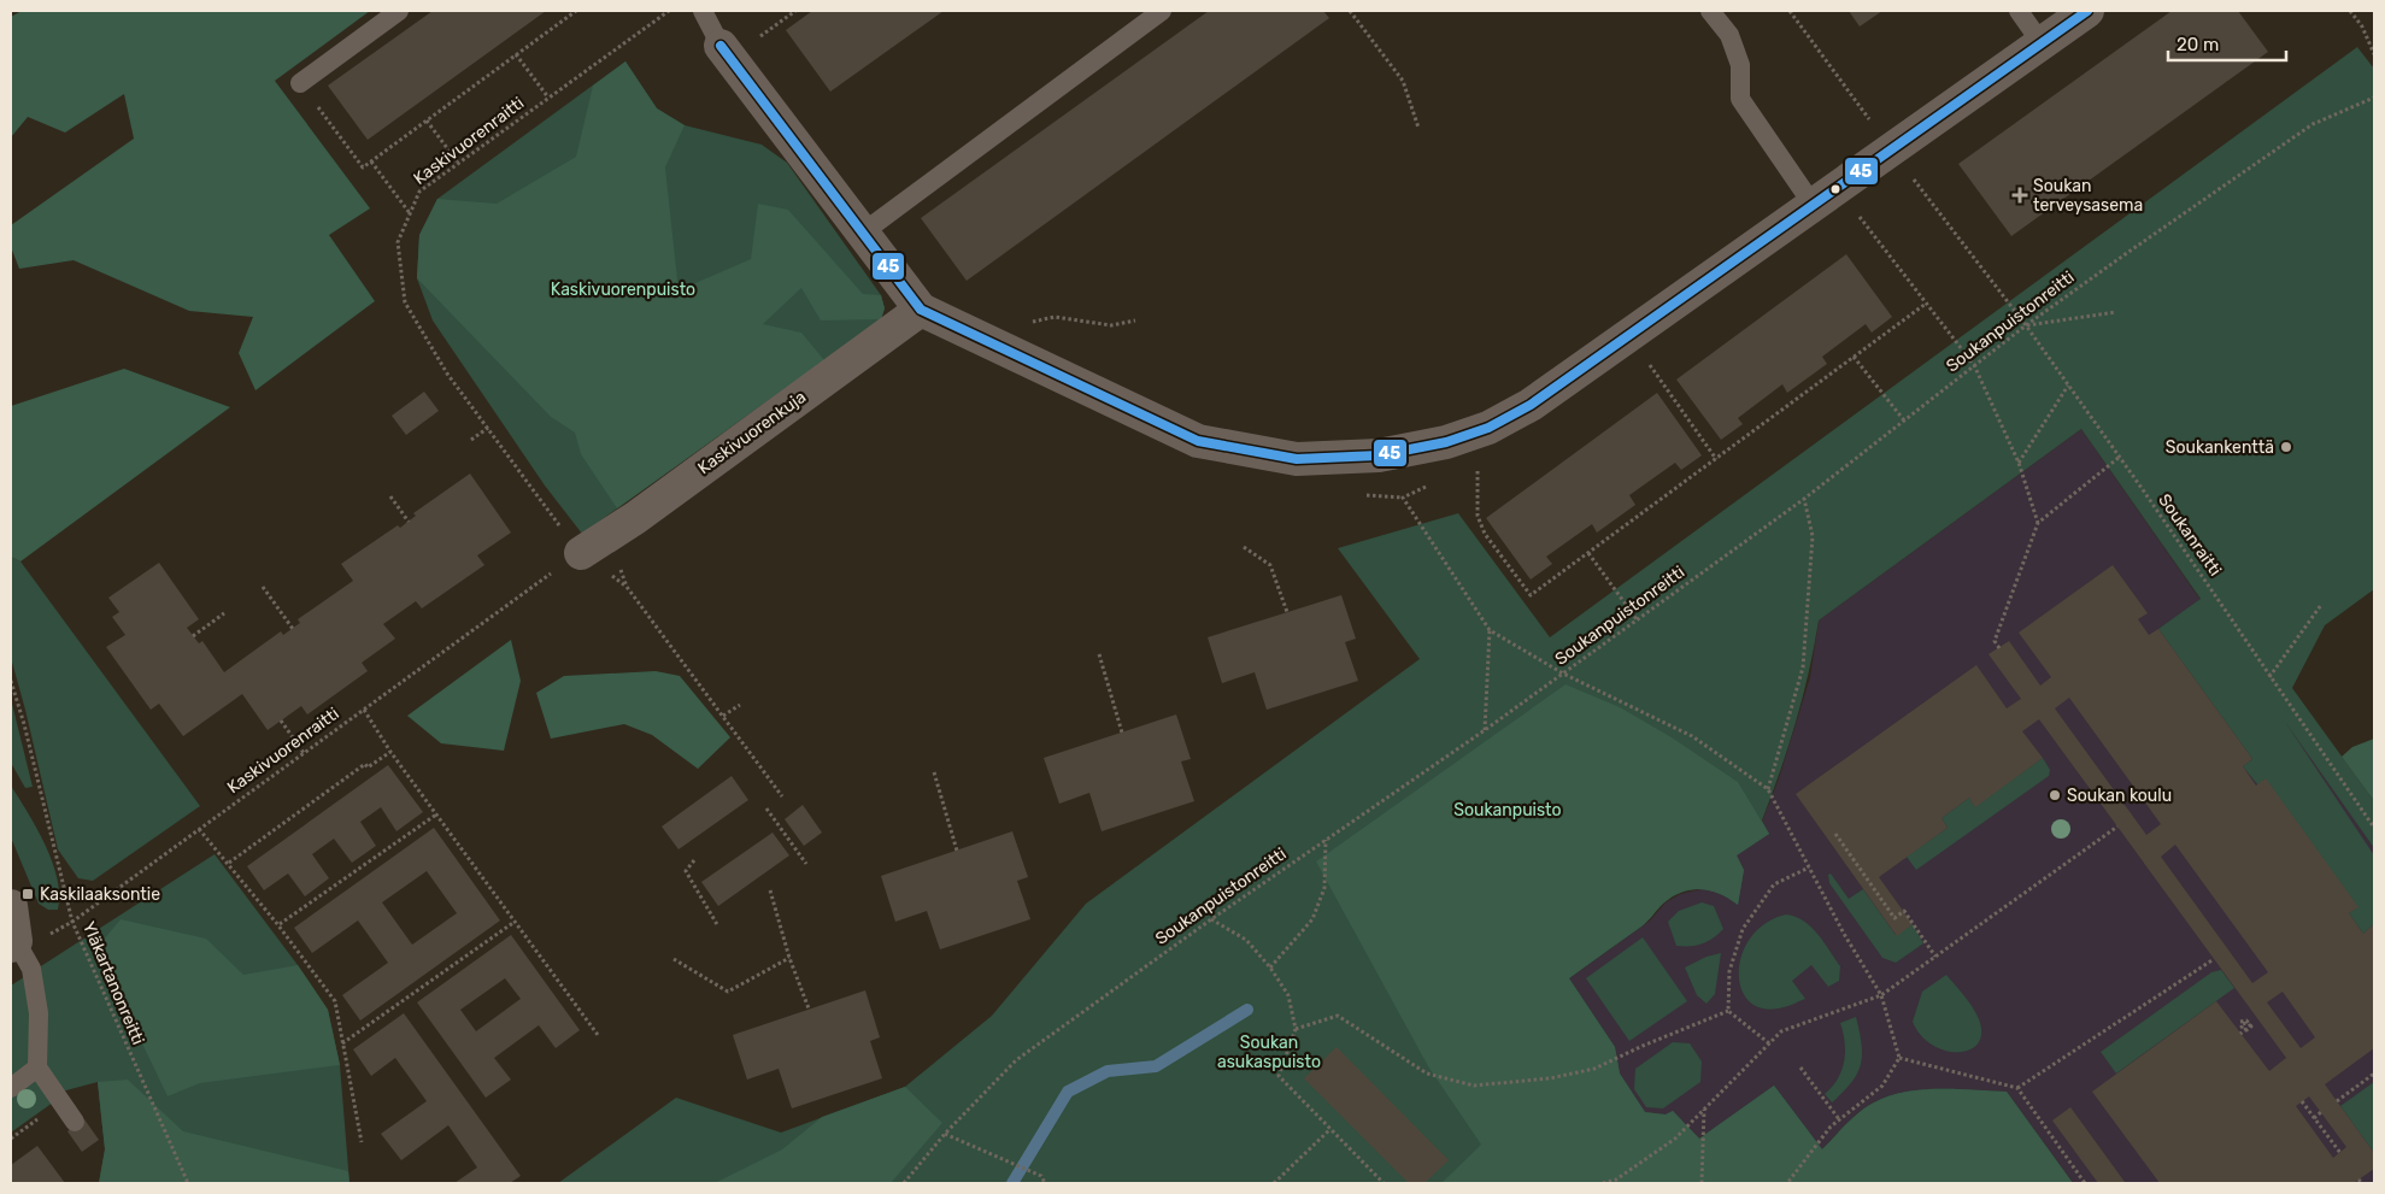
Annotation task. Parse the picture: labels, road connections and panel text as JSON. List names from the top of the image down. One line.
{"streets":{"street":["Kaskivuorenkuja"],"path":["Kaskivuorenraitti","Soukanpuistonreitti","Soukanraitti","Yläkartanonreitti"]},"crossings":[["Kaskivuorenraitti","Kaskivuorenkuja"],["Kaskivuorenraitti","Yläkartanonreitti"],["Soukanpuistonreitti","Soukanraitti"]],"parks":["Kaskivuorenpuisto","Soukanpuisto","Soukan asukaspuisto"],"places":{"health":["Soukan terveysasema"],"other":["Soukankenttä","Soukan koulu"],"transit":["Kaskilaaksontie"]},"lines":["transit line 45"],"scale_bar":"20 m"}
